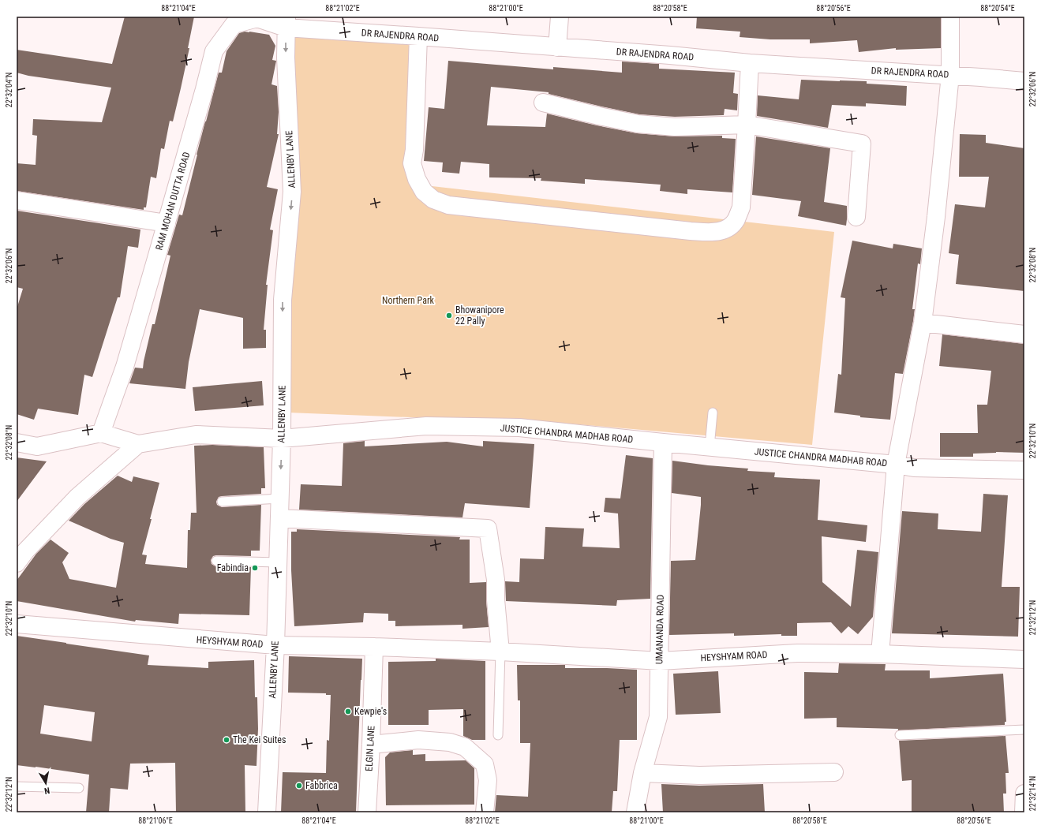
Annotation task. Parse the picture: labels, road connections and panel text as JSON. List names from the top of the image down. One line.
{"streets":{"street":["DR RAJENDRA ROAD","ALLENBY LANE","RAM MOHAN DUTTA ROAD","JUSTICE CHANDRA MADHAB ROAD","UMANANDA ROAD","HEYSHYAM ROAD","ELGIN LANE"]},"crossings":[["DR RAJENDRA ROAD","ALLENBY LANE"],["DR RAJENDRA ROAD","RAM MOHAN DUTTA ROAD"],["ALLENBY LANE","RAM MOHAN DUTTA ROAD"],["ALLENBY LANE","JUSTICE CHANDRA MADHAB ROAD"],["ALLENBY LANE","HEYSHYAM ROAD"],["RAM MOHAN DUTTA ROAD","JUSTICE CHANDRA MADHAB ROAD"],["JUSTICE CHANDRA MADHAB ROAD","UMANANDA ROAD"],["UMANANDA ROAD","HEYSHYAM ROAD"],["HEYSHYAM ROAD","ELGIN LANE"]],"one_way":["ALLENBY LANE"],"parks":["Northern Park"],"places":["Bhowanipore 22 Pally","Fabindia","Kewpie's","The Kei Suites","Fabbrica"],"north":"bottom","coordinates":["88°21'04\"E","88°21'02\"E","88°21'00\"E","88°20'58\"E","88°20'56\"E","88°20'54\"E","22°32'06\"N","22°32'04\"N","22°32'08\"N","22°32'10\"N","22°32'12\"N","22°32'14\"N","88°21'06\"E"]}
